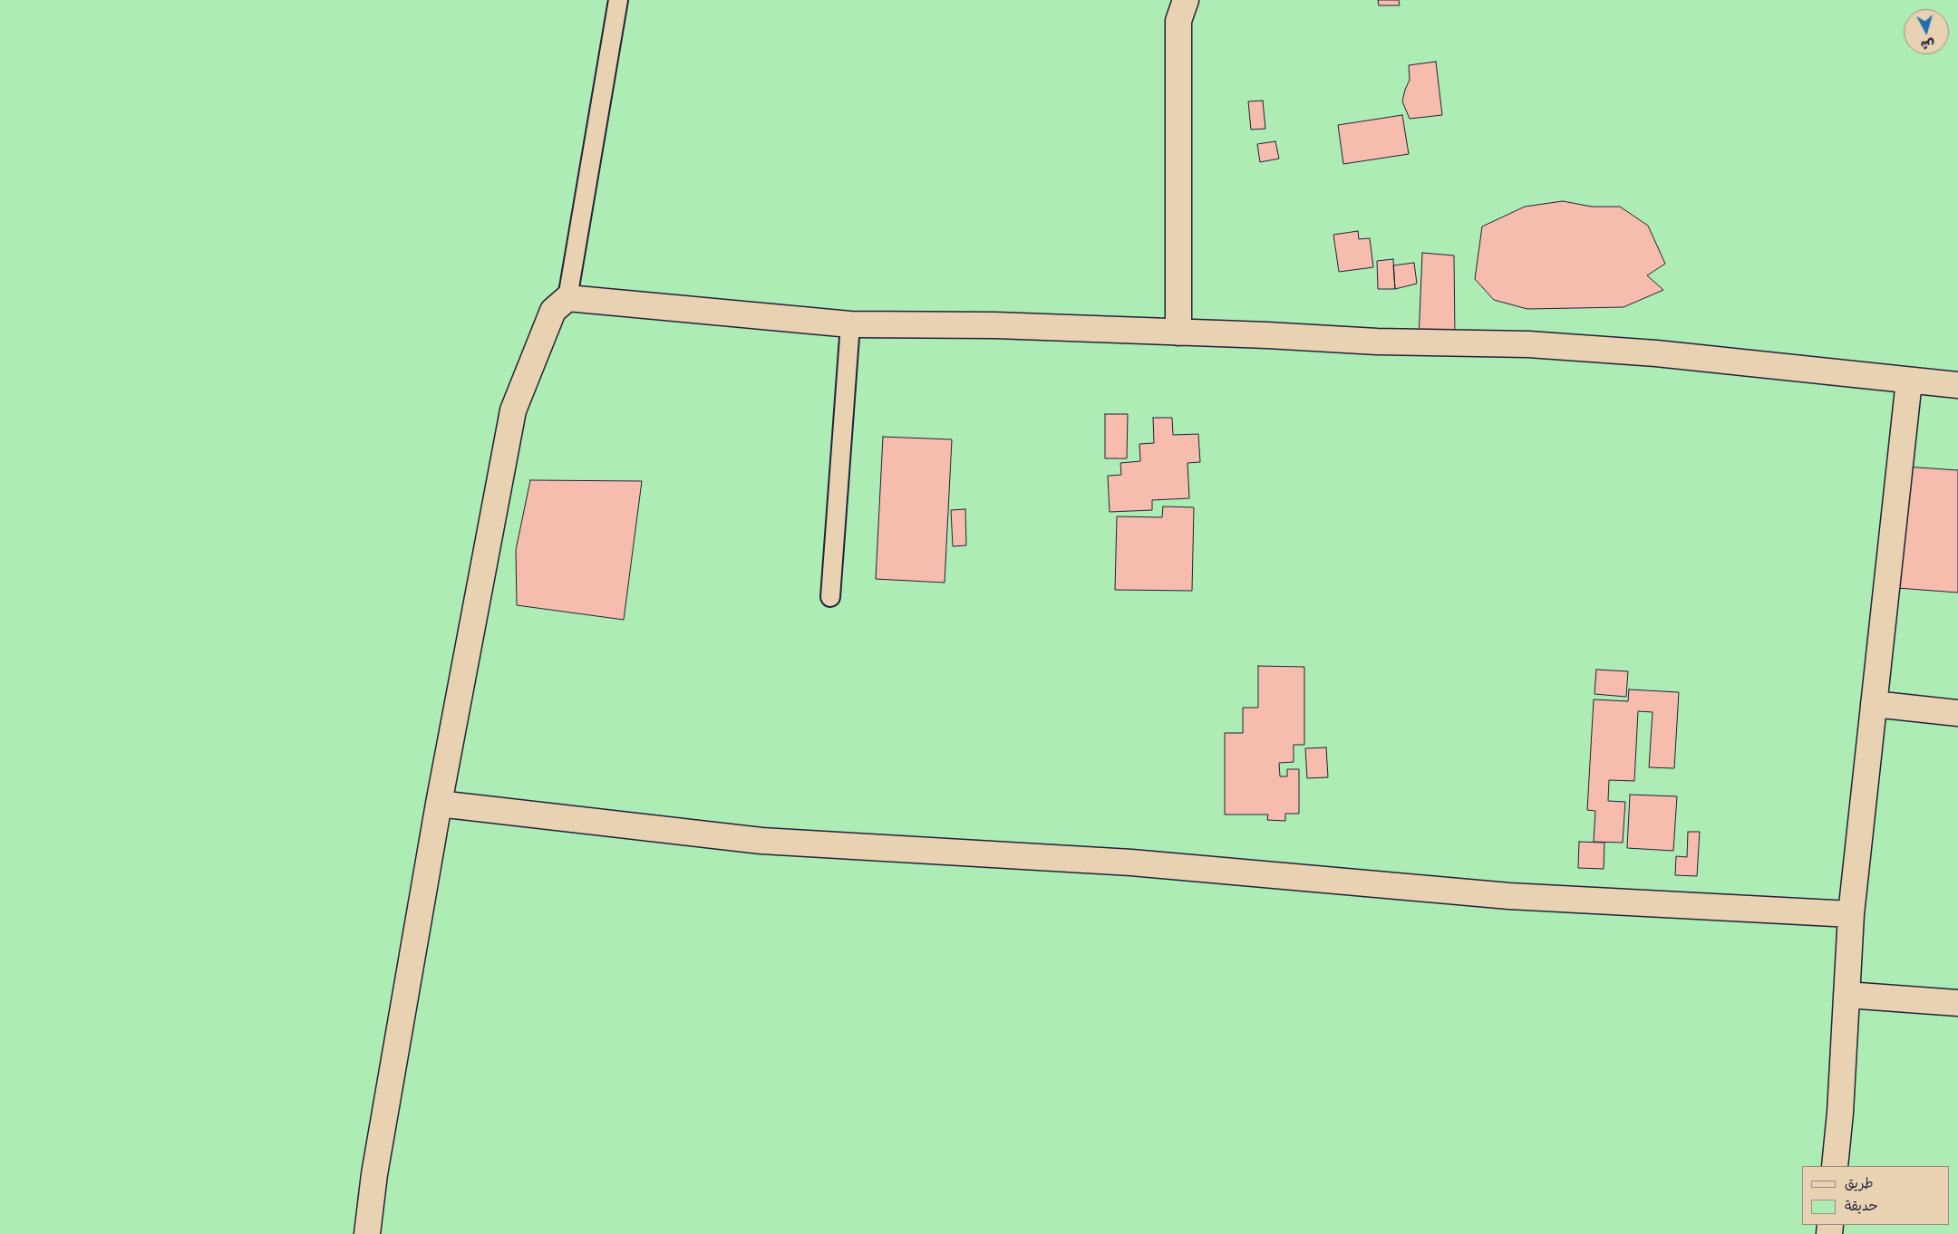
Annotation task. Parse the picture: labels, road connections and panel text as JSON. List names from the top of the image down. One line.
{"legend":["طريق","حديقة"],"north":"bottom"}
